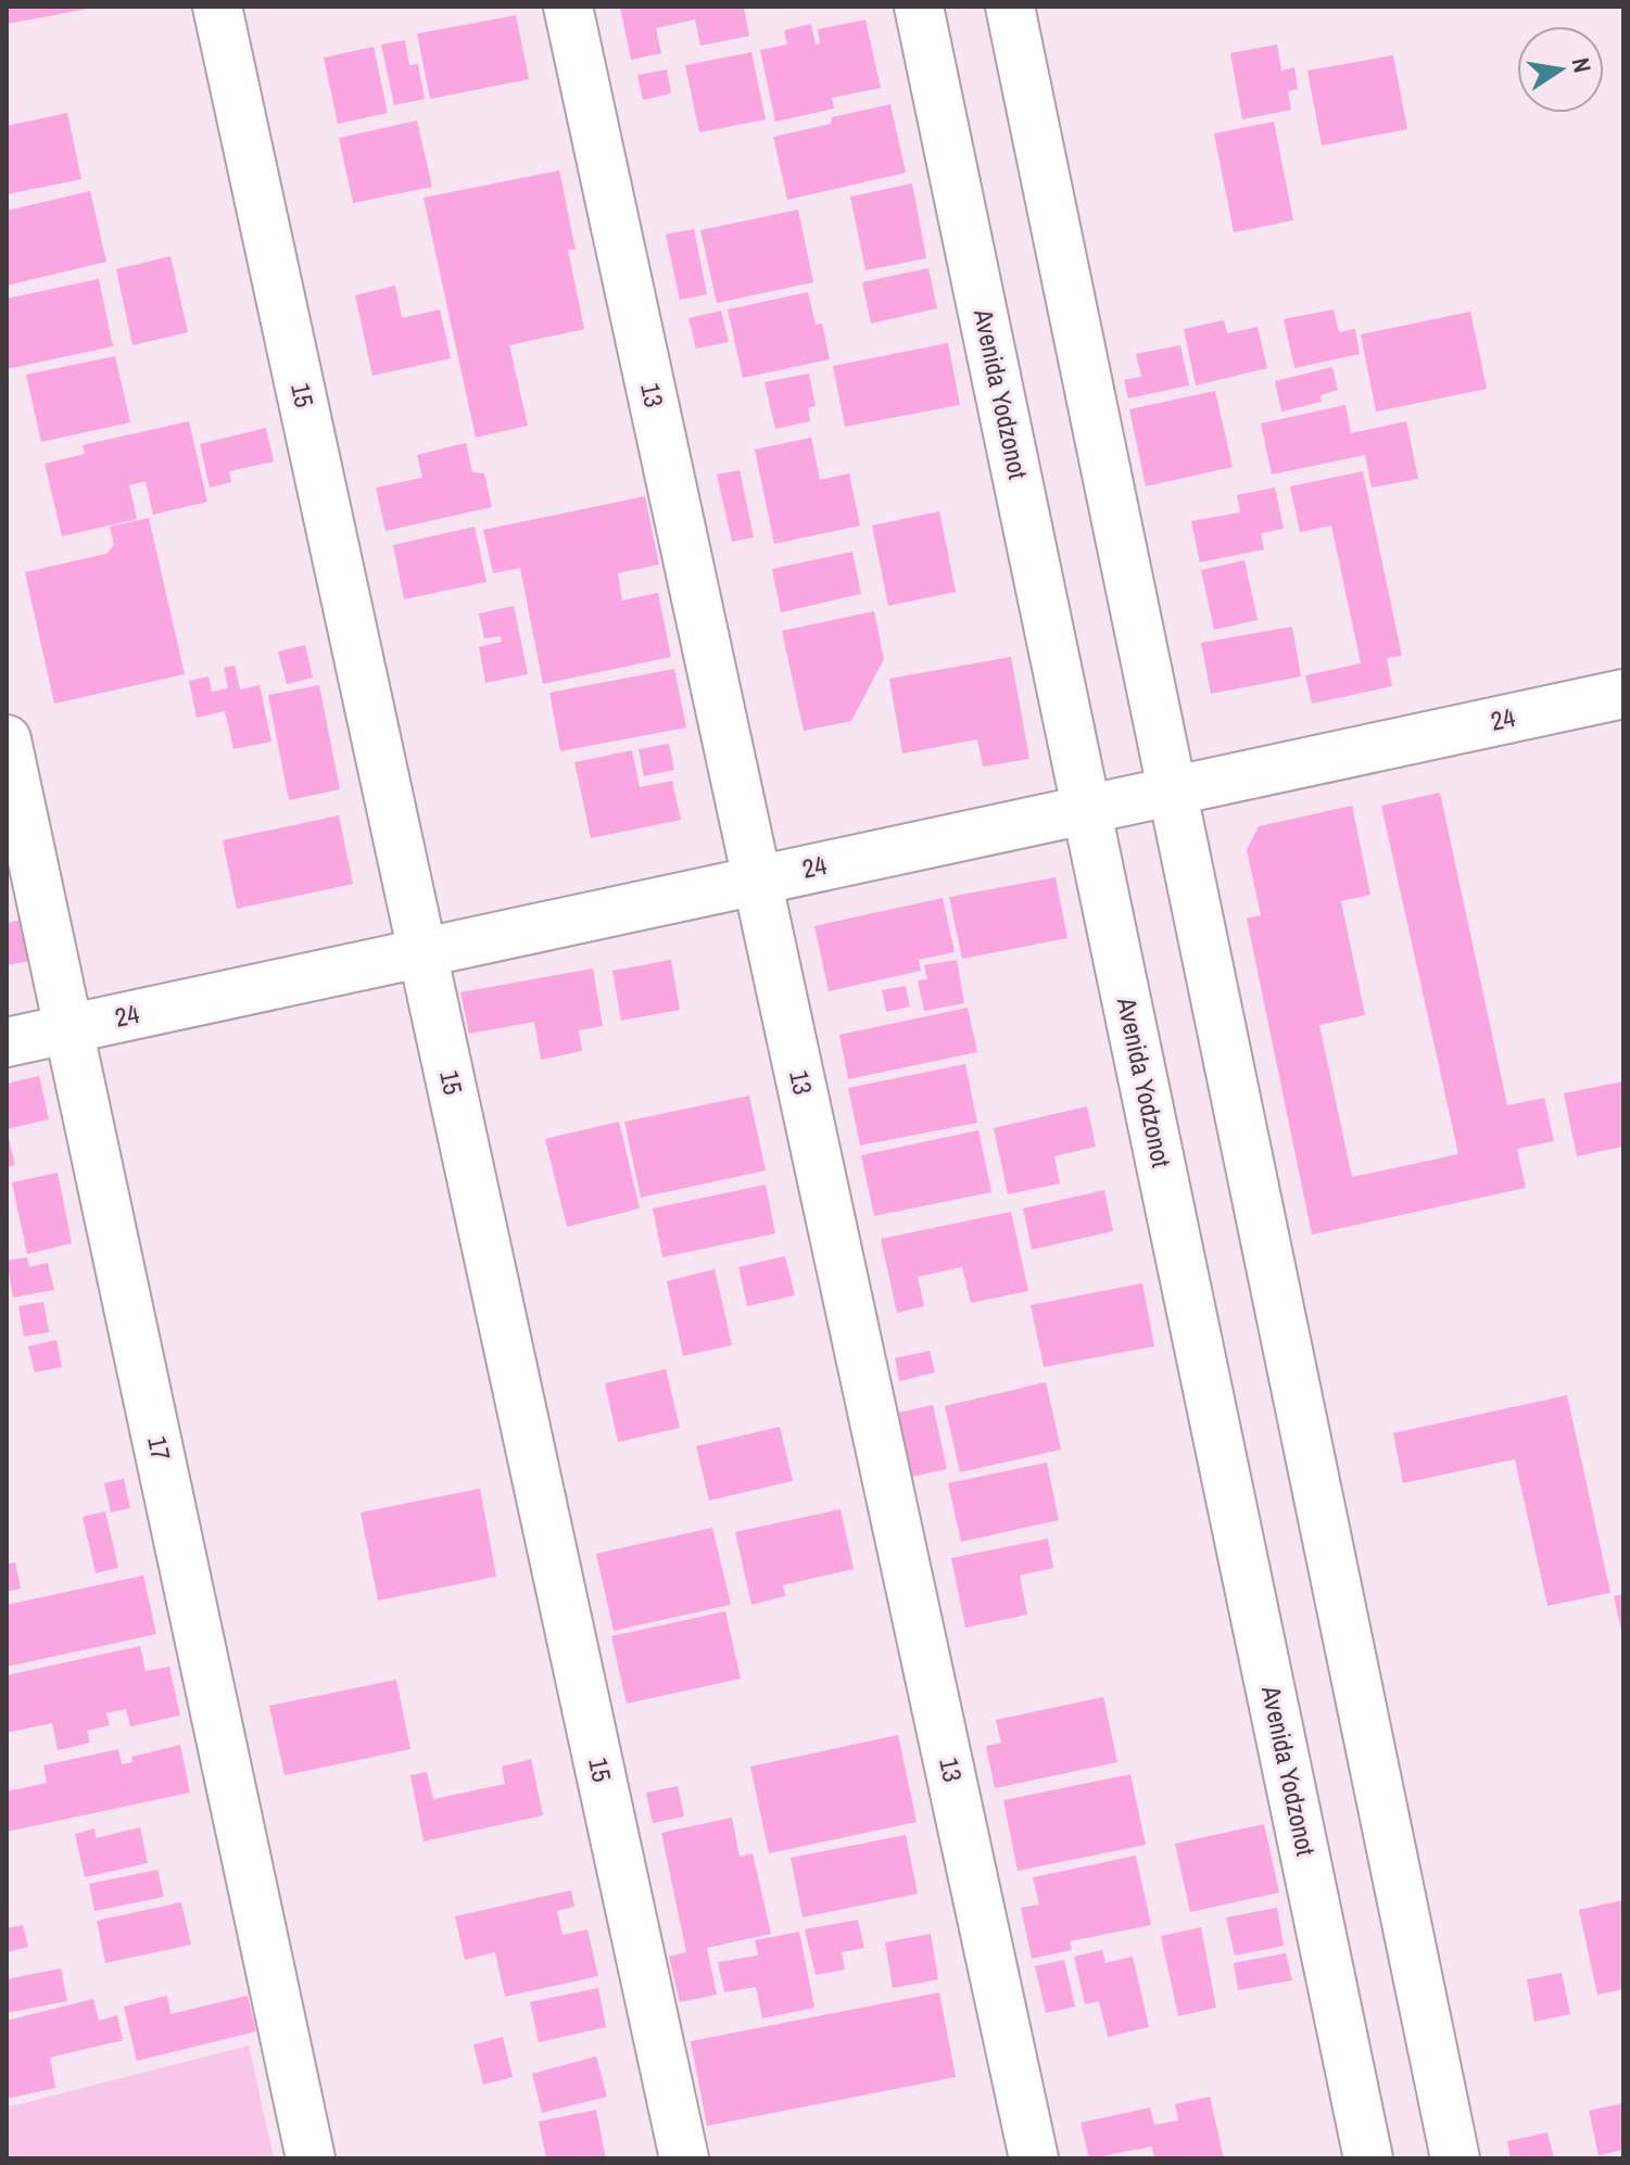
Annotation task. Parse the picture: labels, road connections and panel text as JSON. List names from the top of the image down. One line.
{"streets":{"street":["Avenida Yodzonot","15","13","24","17"]},"crossings":[["Avenida Yodzonot","24"],["15","24"],["13","24"],["24","17"]],"north":"right"}
